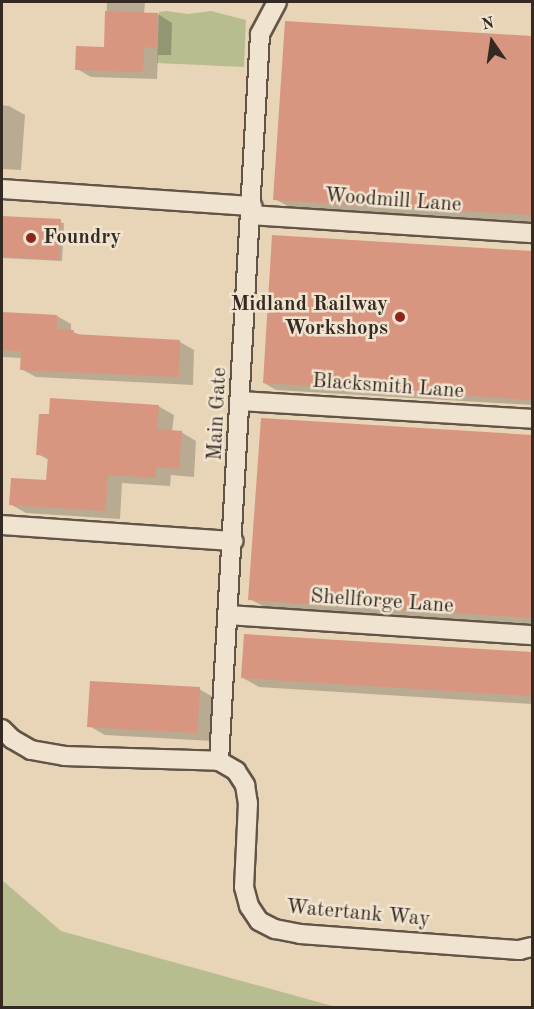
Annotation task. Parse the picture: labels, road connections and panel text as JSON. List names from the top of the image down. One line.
{"streets":{"street":["Woodmill Lane","Blacksmith Lane","Main Gate","Shellforge Lane","Watertank Way"]},"crossings":[["Woodmill Lane","Main Gate"],["Blacksmith Lane","Main Gate"],["Main Gate","Shellforge Lane"],["Main Gate","Watertank Way"]],"places":["Foundry","Midland Railway Workshops"],"north":"top"}
